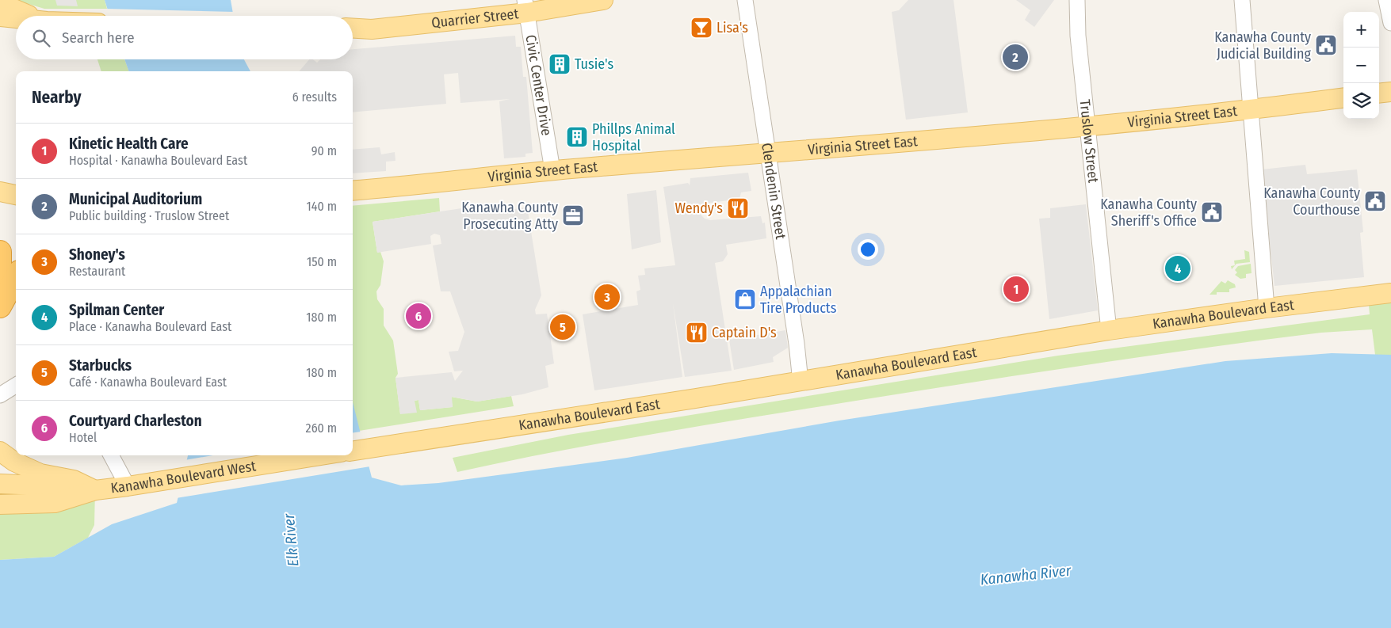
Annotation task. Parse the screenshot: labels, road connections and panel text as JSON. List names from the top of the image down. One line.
{"streets":{"main road":["Quarrier Street","Virginia Street East","Kanawha Boulevard East","Kanawha Boulevard West"],"street":["Civic Center Drive","Truslow Street","Clendenin Street"]},"crossings":[["Quarrier Street","Civic Center Drive"],["Civic Center Drive","Virginia Street East"],["Virginia Street East","Truslow Street"],["Virginia Street East","Clendenin Street"],["Truslow Street","Kanawha Boulevard East"],["Clendenin Street","Kanawha Boulevard East"]],"water":["Elk River","Kanawha River"],"places":{"bar":["Lisa's"],"public building":["Kanawha County Judicial Building","Kanawha County Courthouse","Kanawha County Sheriff's Office"],"building":["Tusie's","Phillps Animal Hospital"],"restaurant":["Wendy's","Captain D's"],"office":["Kanawha County Prosecuting Atty"],"shop":["Appalachian Tire Products"]},"page":{"map_buttons":["+","−"],"search":"Search here","pins":["2","4","1","3","6","5"],"heading":["Nearby","6 results"],"list":[{"mark":"1","name":"Kinetic Health Care","note":"Hospital · Kanawha Boulevard East","value":"90 m"},{"mark":"2","name":"Municipal Auditorium","note":"Public building · Truslow Street","value":"140 m"},{"mark":"3","name":"Shoney's","note":"Restaurant","value":"150 m"},{"mark":"4","name":"Spilman Center","note":"Place · Kanawha Boulevard East","value":"180 m"},{"mark":"5","name":"Starbucks","note":"Café · Kanawha Boulevard East","value":"180 m"},{"mark":"6","name":"Courtyard Charleston","note":"Hotel","value":"260 m"}]}}
